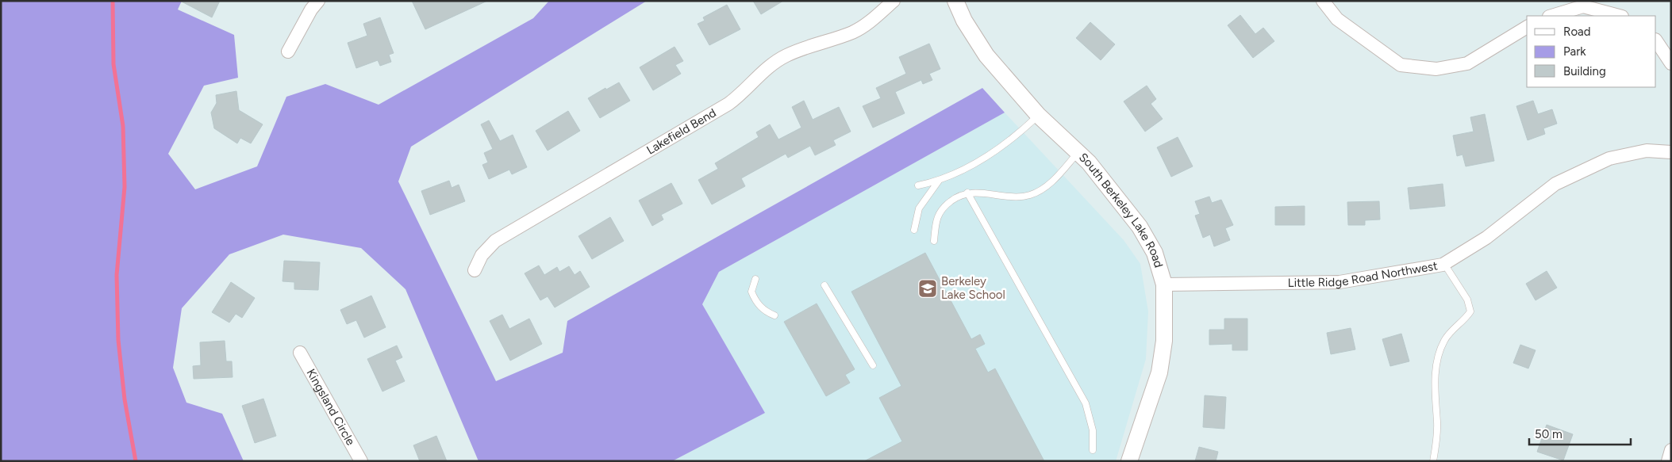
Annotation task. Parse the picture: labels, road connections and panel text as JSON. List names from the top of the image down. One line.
{"streets":{"street":["Lakefield Bend","South Berkeley Lake Road","Little Ridge Road Northwest","Kingsland Circle"]},"crossings":[["South Berkeley Lake Road","Little Ridge Road Northwest"]],"places":{"school or university":["Berkeley Lake School"]},"legend":["Road","Park","Building"],"scale_bar":"50 m"}
